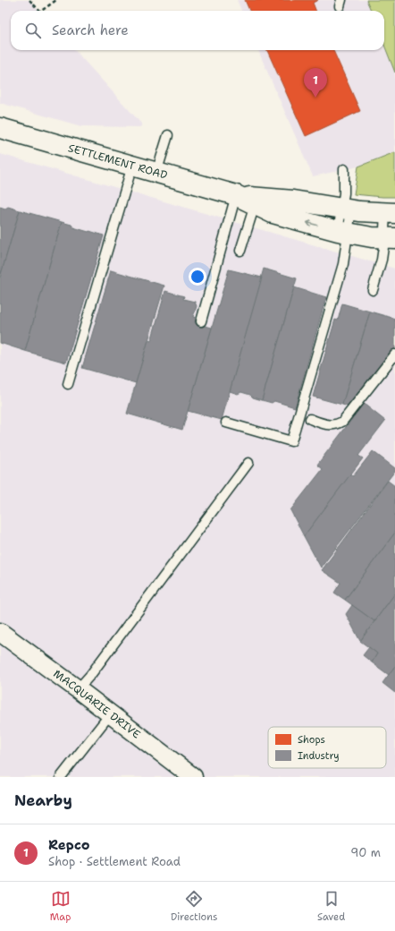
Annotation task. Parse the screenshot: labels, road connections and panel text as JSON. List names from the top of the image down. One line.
{"streets":{"main road":["SETTLEMENT ROAD"],"street":["MACQUARIE DRIVE"]},"legend":["Shops","Industry"],"page":{"search":"Search here","pins":"1","heading":"Nearby","list":[{"mark":"1","name":"Repco","note":"Shop · Settlement Road","value":"90 m"}],"nav":["Map","Directions","Saved"]}}
